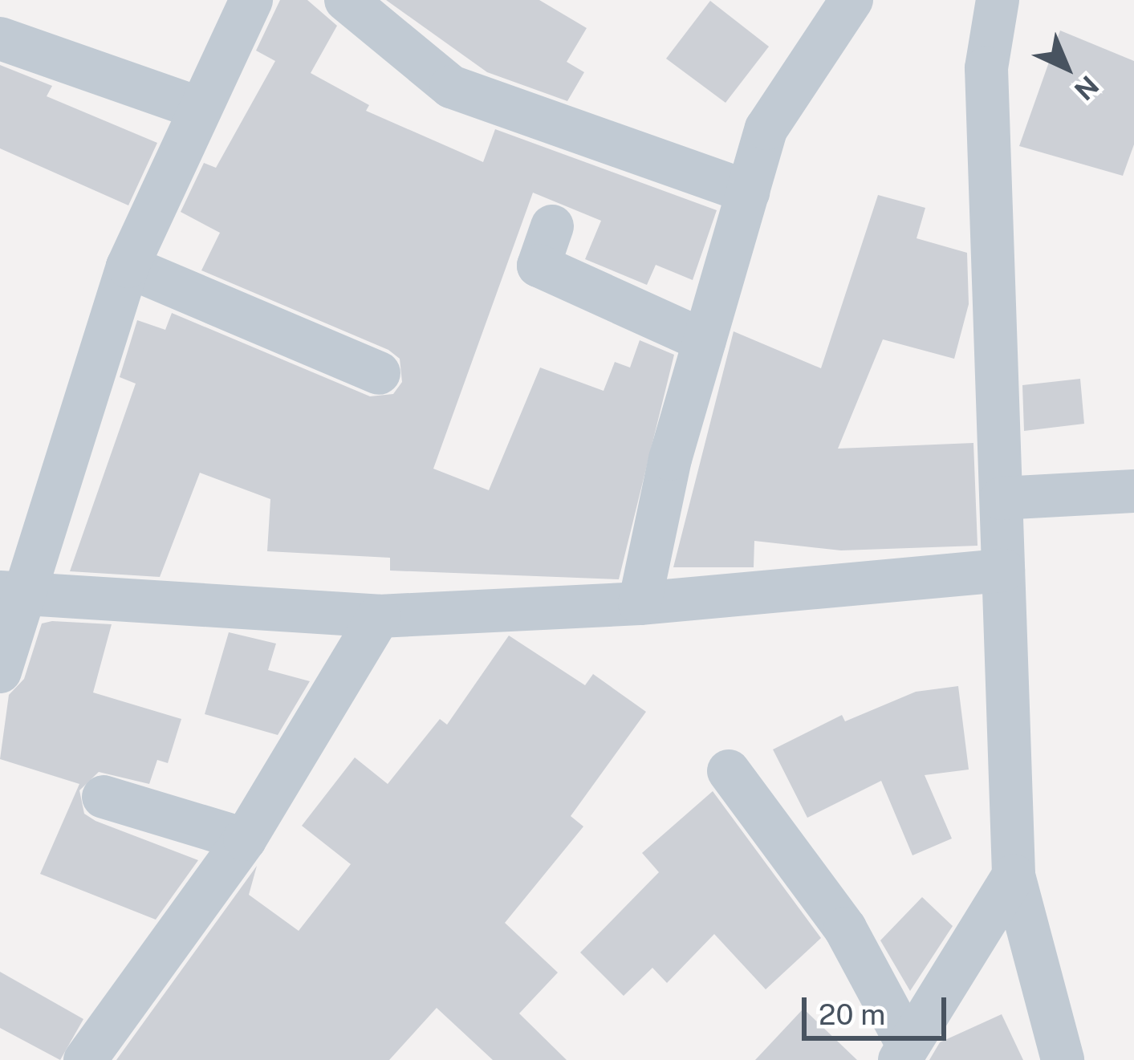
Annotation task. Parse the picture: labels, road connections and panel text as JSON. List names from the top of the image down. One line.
{"scale_bar":"20 m","north":"bottom right"}
